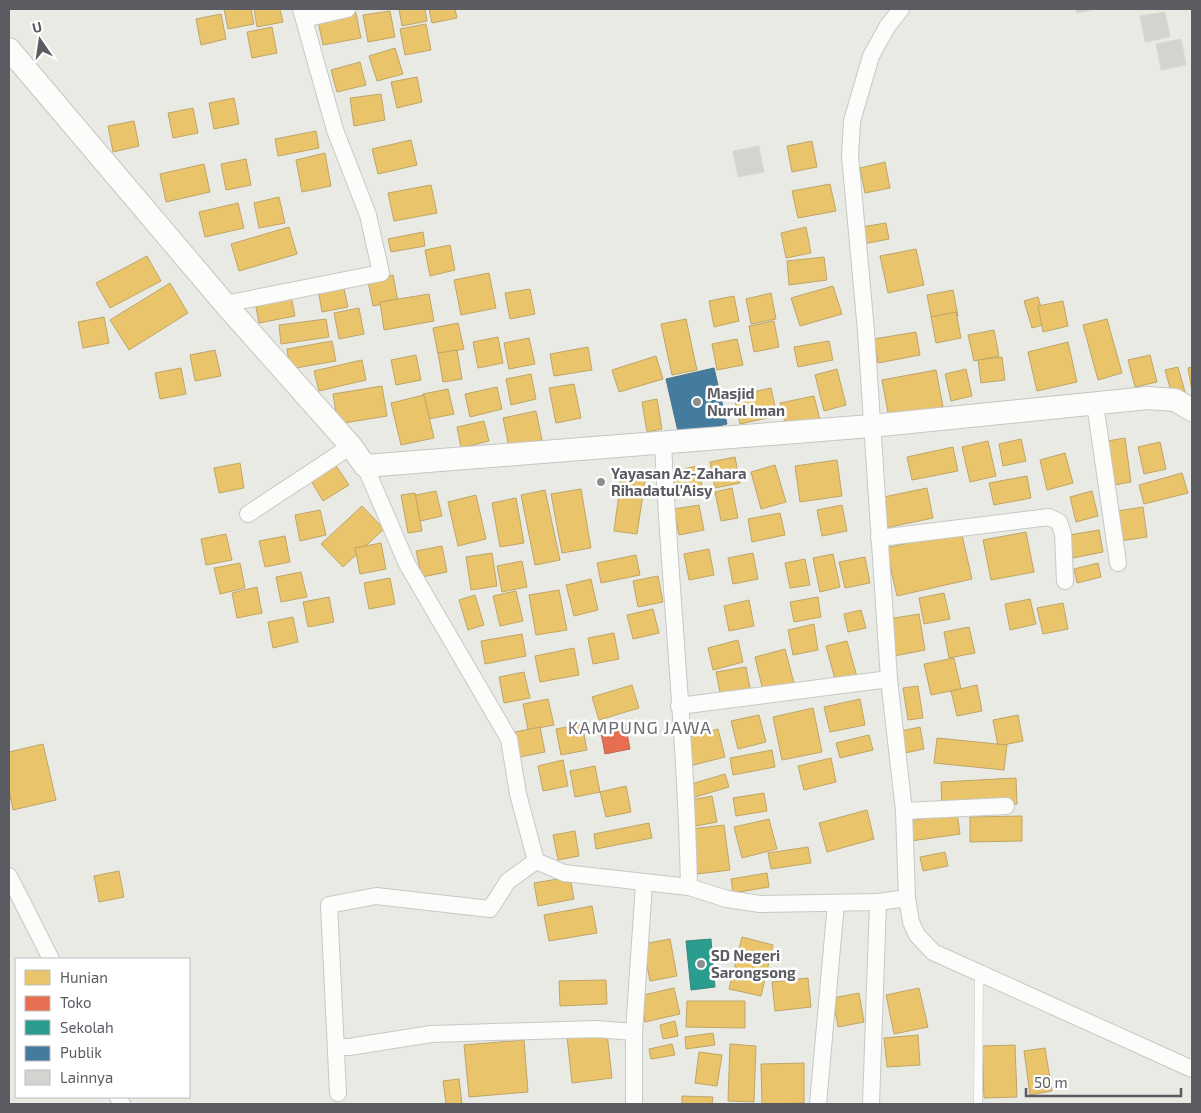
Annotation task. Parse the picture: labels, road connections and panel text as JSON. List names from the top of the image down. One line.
{"districts":["KAMPUNG JAWA"],"places":["Masjid Nurul Iman","Yayasan Az-Zahara Rihadatul'Aisy","SD Negeri Sarongsong"],"legend":["Hunian","Toko","Sekolah","Publik","Lainnya"],"scale_bar":"50 m","north":"top"}
